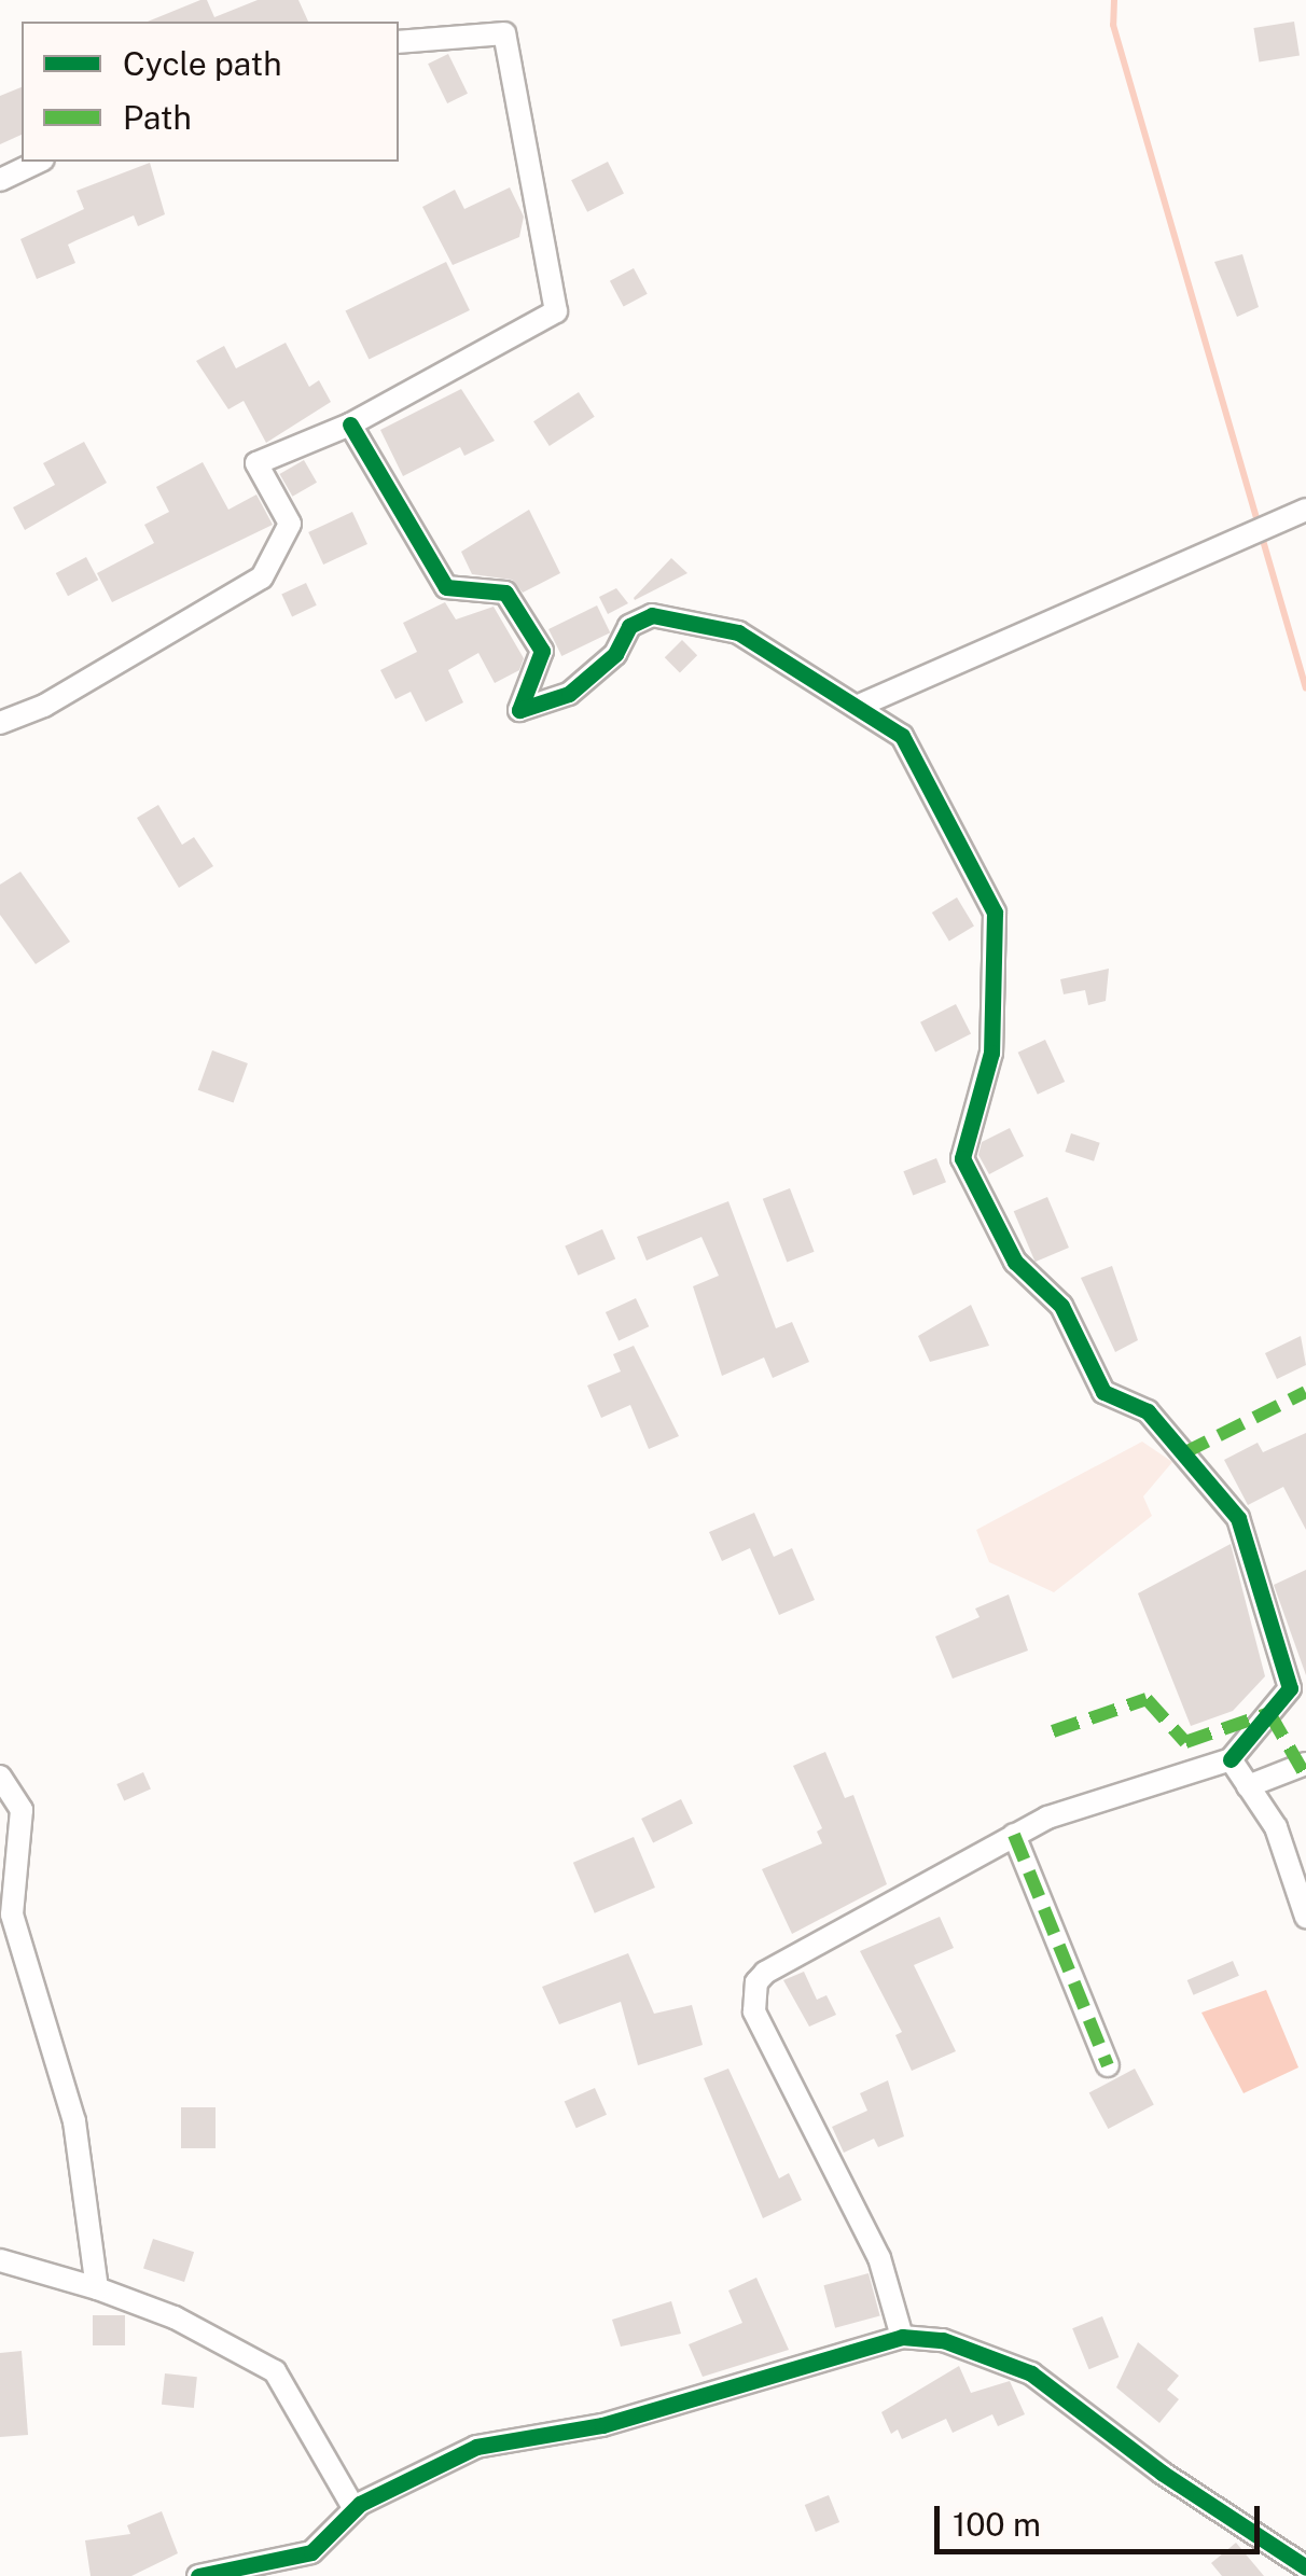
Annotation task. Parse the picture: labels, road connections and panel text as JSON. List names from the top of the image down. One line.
{"legend":["Cycle path","Path"],"scale_bar":"100 m"}
